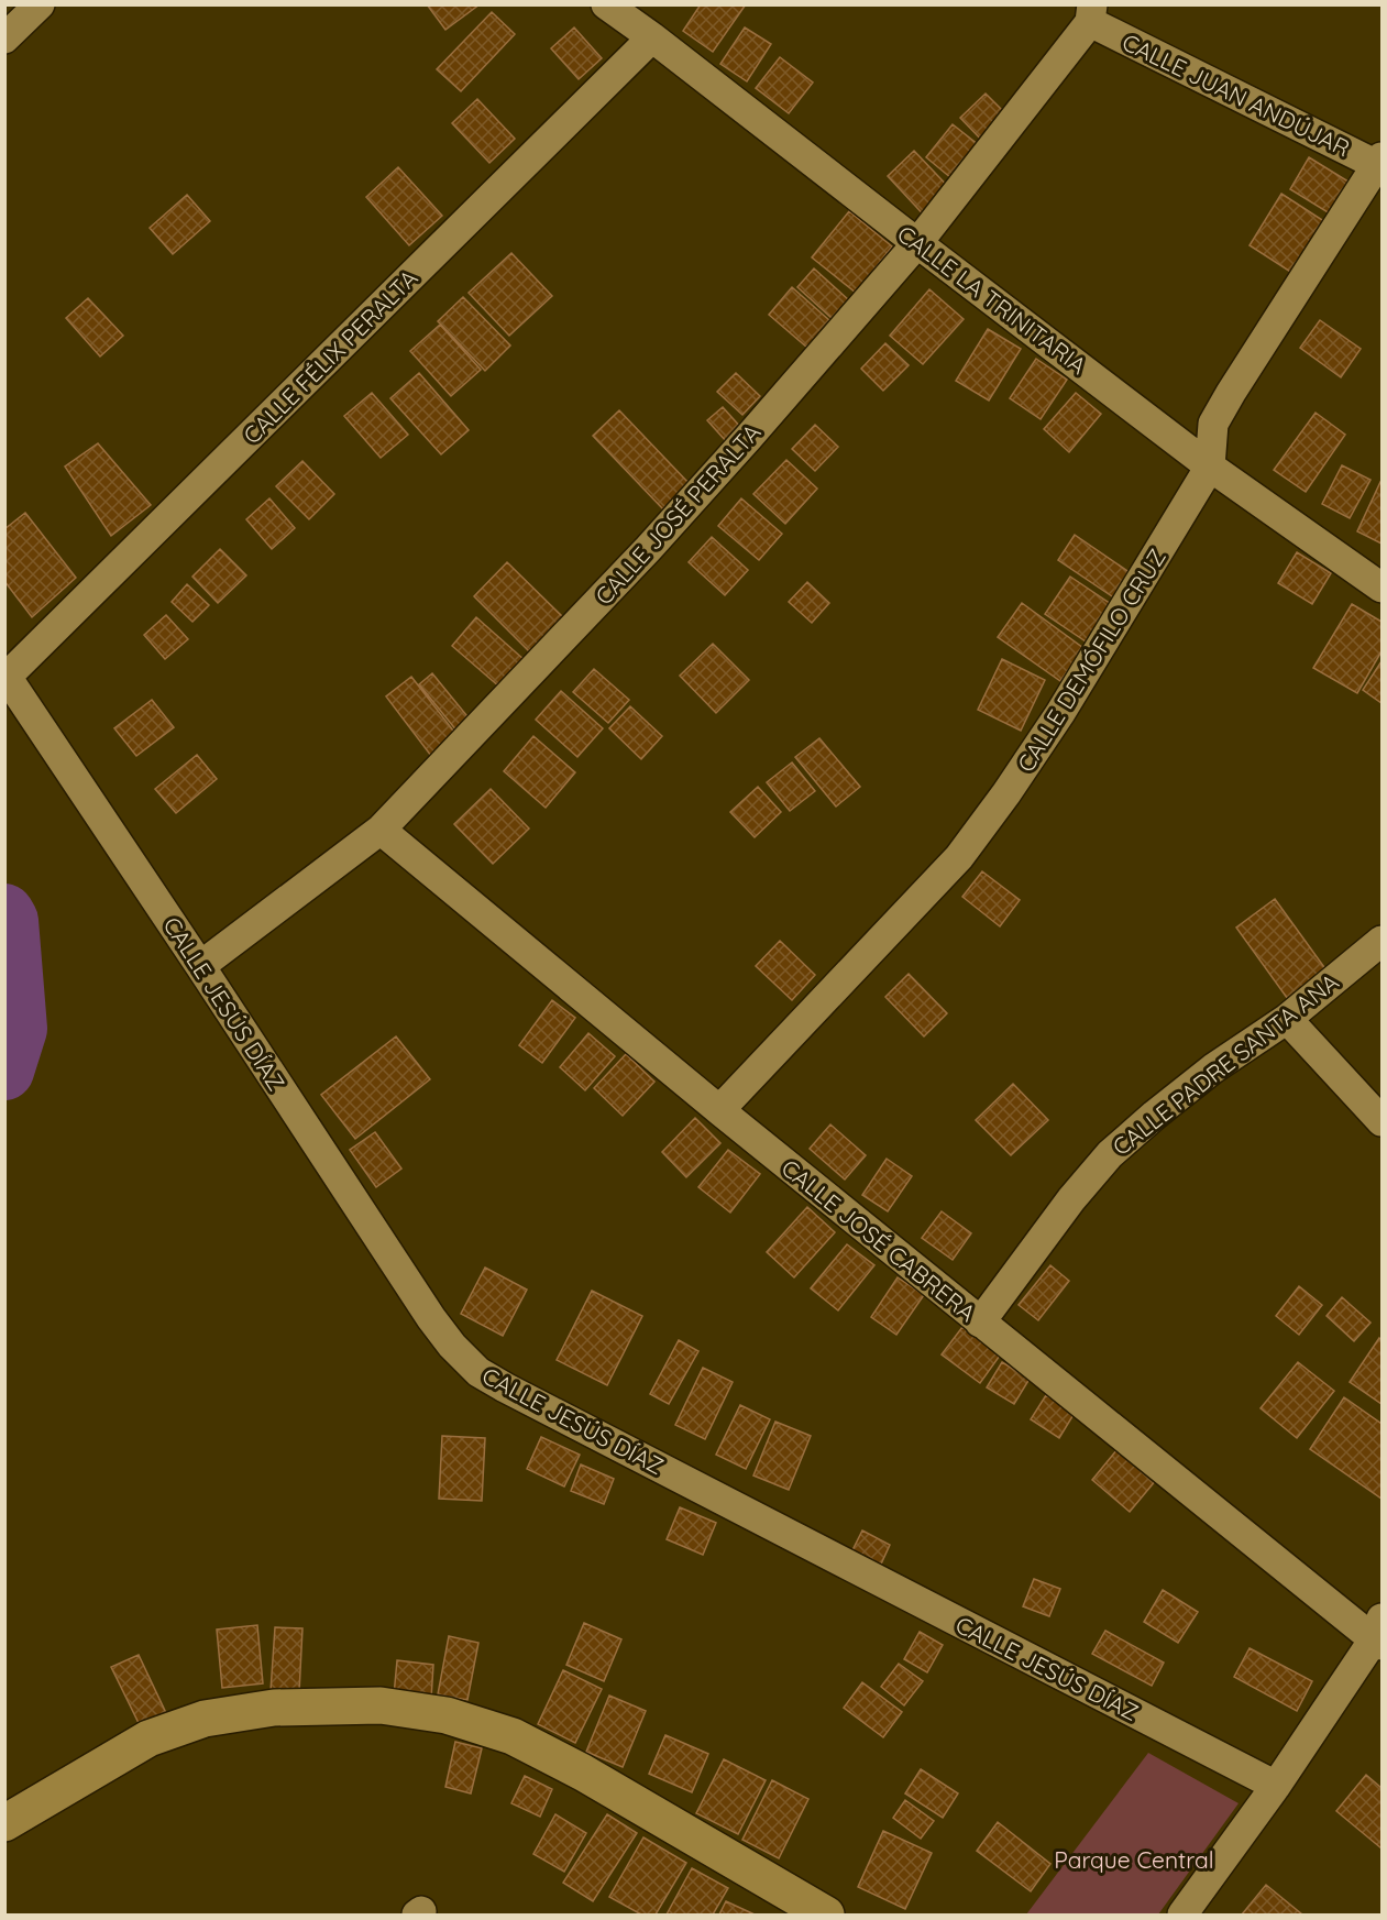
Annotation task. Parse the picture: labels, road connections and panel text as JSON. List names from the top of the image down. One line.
{"streets":{"street":["CALLE JUAN ANDÚJAR","CALLE LA TRINITARIA","CALLE FÉLIX PERALTA","CALLE JOSÉ PERALTA","CALLE DEMÓFILO CRUZ","CALLE JESÚS DÍAZ","CALLE PADRE SANTA ANA","CALLE JOSÉ CABRERA"]},"crossings":[["CALLE JUAN ANDÚJAR","CALLE JOSÉ PERALTA"],["CALLE JUAN ANDÚJAR","CALLE DEMÓFILO CRUZ"],["CALLE LA TRINITARIA","CALLE FÉLIX PERALTA"],["CALLE LA TRINITARIA","CALLE JOSÉ PERALTA"],["CALLE LA TRINITARIA","CALLE DEMÓFILO CRUZ"],["CALLE FÉLIX PERALTA","CALLE JESÚS DÍAZ"],["CALLE JOSÉ PERALTA","CALLE JESÚS DÍAZ"],["CALLE JOSÉ PERALTA","CALLE JOSÉ CABRERA"],["CALLE DEMÓFILO CRUZ","CALLE JOSÉ CABRERA"],["CALLE PADRE SANTA ANA","CALLE JOSÉ CABRERA"]],"parks":["Parque Central"]}
